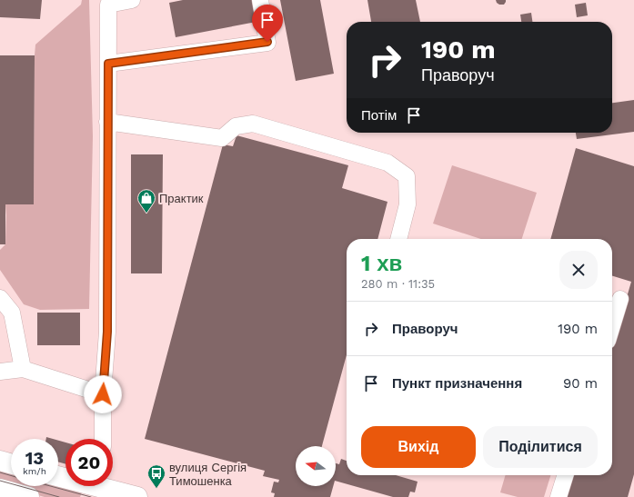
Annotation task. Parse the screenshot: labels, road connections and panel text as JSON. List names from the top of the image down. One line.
{"places":{"shop":["Практик"],"bus stop":["вулиця Сергія Тимошенка"]},"north":"left","page":{"turn":["190 m","Праворуч"],"then":"Потім","heading":["1 хв","280 m · 11:35"],"list":[{"name":"Праворуч","value":"190 m"},{"name":"Пункт призначення","value":"90 m"}],"buttons":["Вихід","Поділитися"],"speed":"13 km/h","limit":"20"}}
